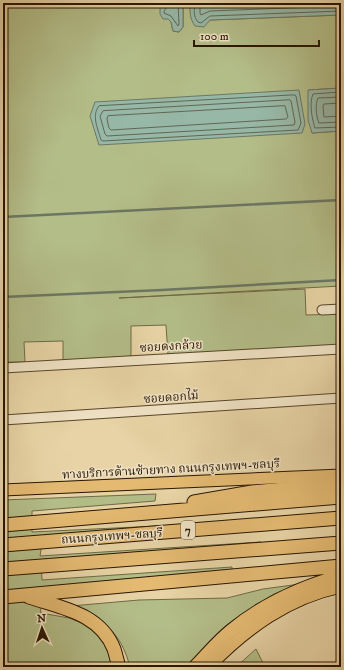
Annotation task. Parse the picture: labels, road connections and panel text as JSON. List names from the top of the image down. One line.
{"streets":{"highway":["7","ถนนกรุงเทพฯ-ชลบุรี"],"main road":["ทางบริการด้านซ้ายทาง ถนนกรุงเทพฯ-ชลบุรี"],"street":["ซอยดงกล้วย","ซอยดอกไม้"]},"scale_bar":"100 m","north":"top"}
